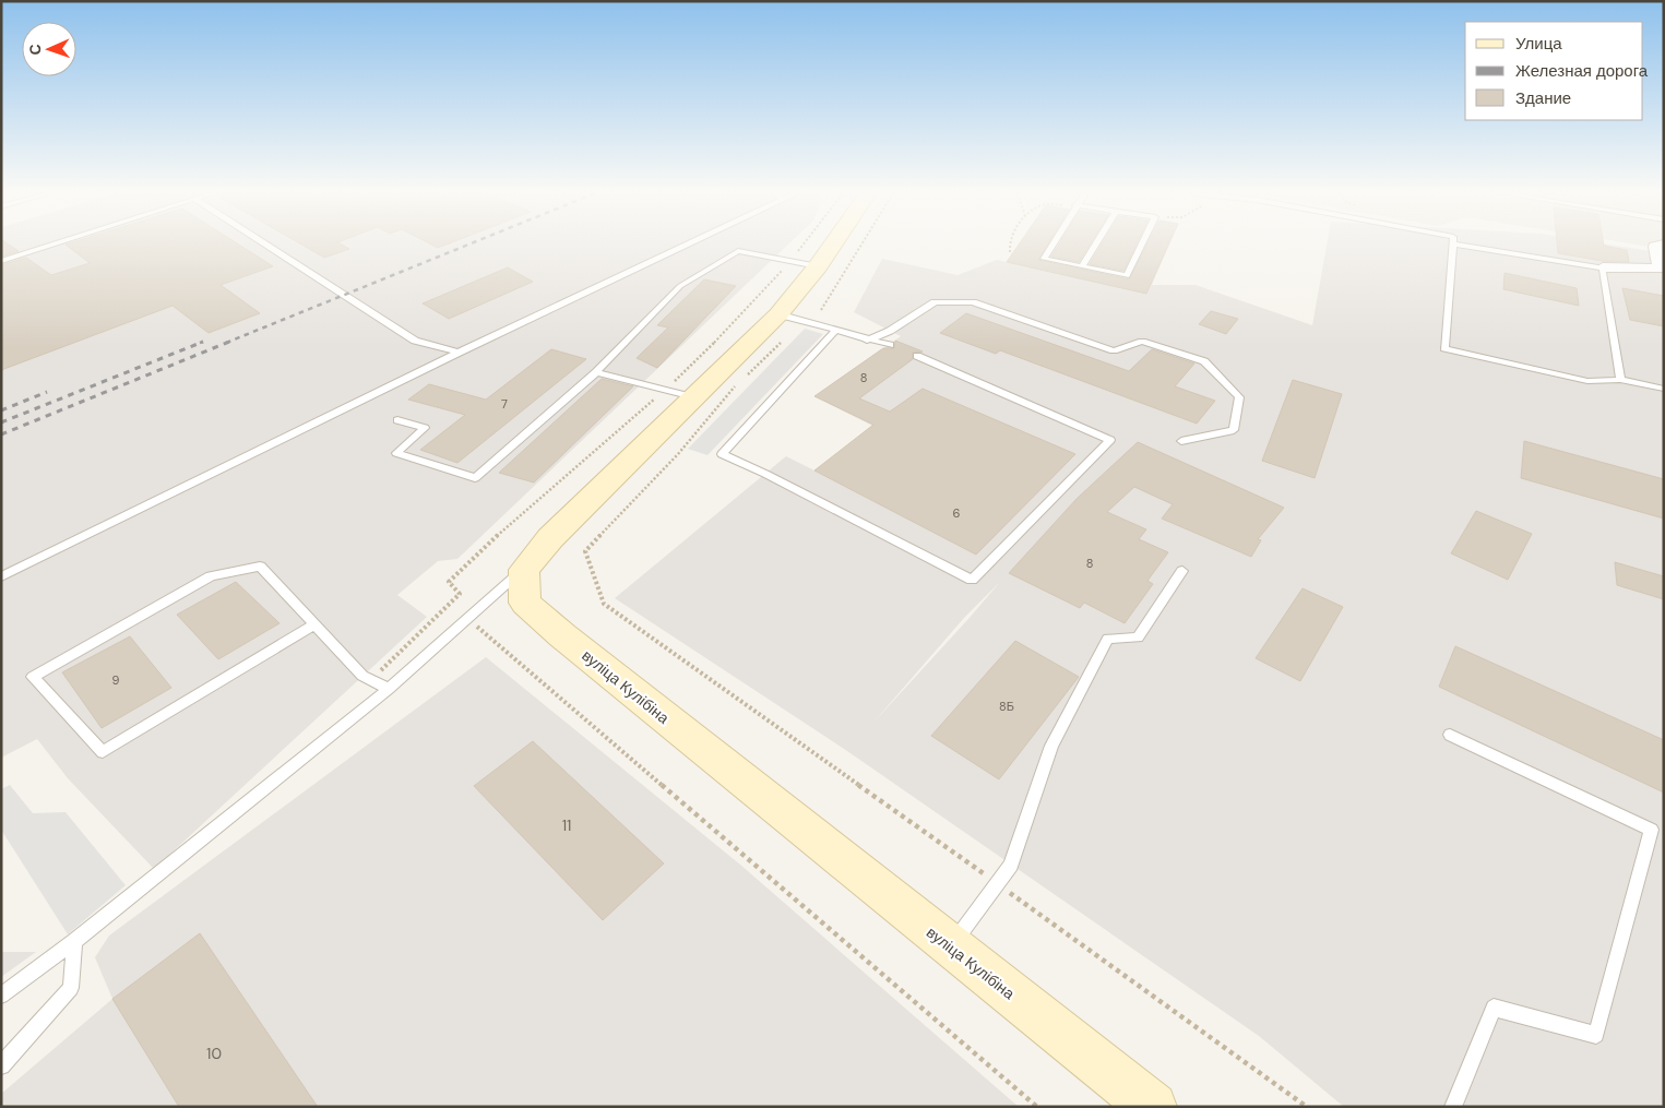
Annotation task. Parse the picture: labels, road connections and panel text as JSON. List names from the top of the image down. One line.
{"streets":{"main road":["вуліца Кулібіна"]},"house_numbers":["8","7","6","8","9","8Б","11","10"],"legend":["Улица","Железная дорога","Здание"],"north":"left"}
